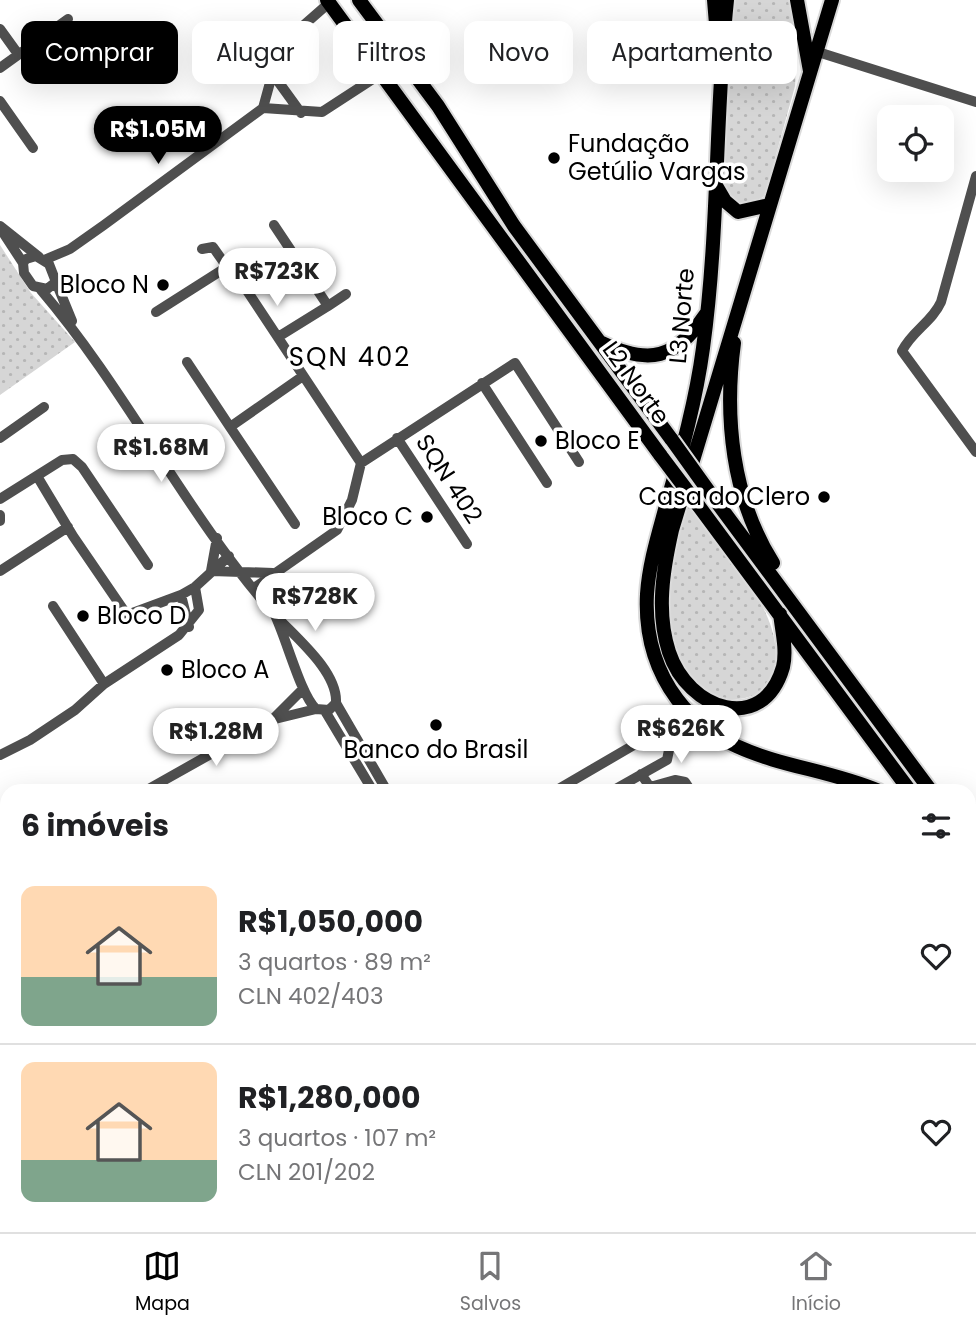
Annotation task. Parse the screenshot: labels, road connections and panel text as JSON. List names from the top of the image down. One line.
{"streets":{"main road":["L3 Norte","L2 Norte"],"street":["SQN 402"]},"crossings":[["L3 Norte","L2 Norte"]],"districts":["SQN 402"],"places":["Fundação Getúlio Vargas","Bloco N","Bloco E","Casa do Clero","Bloco C","Bloco D","Bloco A","Banco do Brasil"],"page":{"chip":["Comprar","Alugar","Filtros","Novo","Apartamento"],"price":["R$1.05M","R$723K","R$1.68M","R$728K","R$626K","R$1.28M"],"heading":"6 imóveis","list":[{"name":"R$1,050,000","note":"3 quartos · 89 m² · CLN 402/403"},{"name":"R$1,280,000","note":"3 quartos · 107 m² · CLN 201/202"}],"tabs":["Mapa","Salvos","Início"]}}
